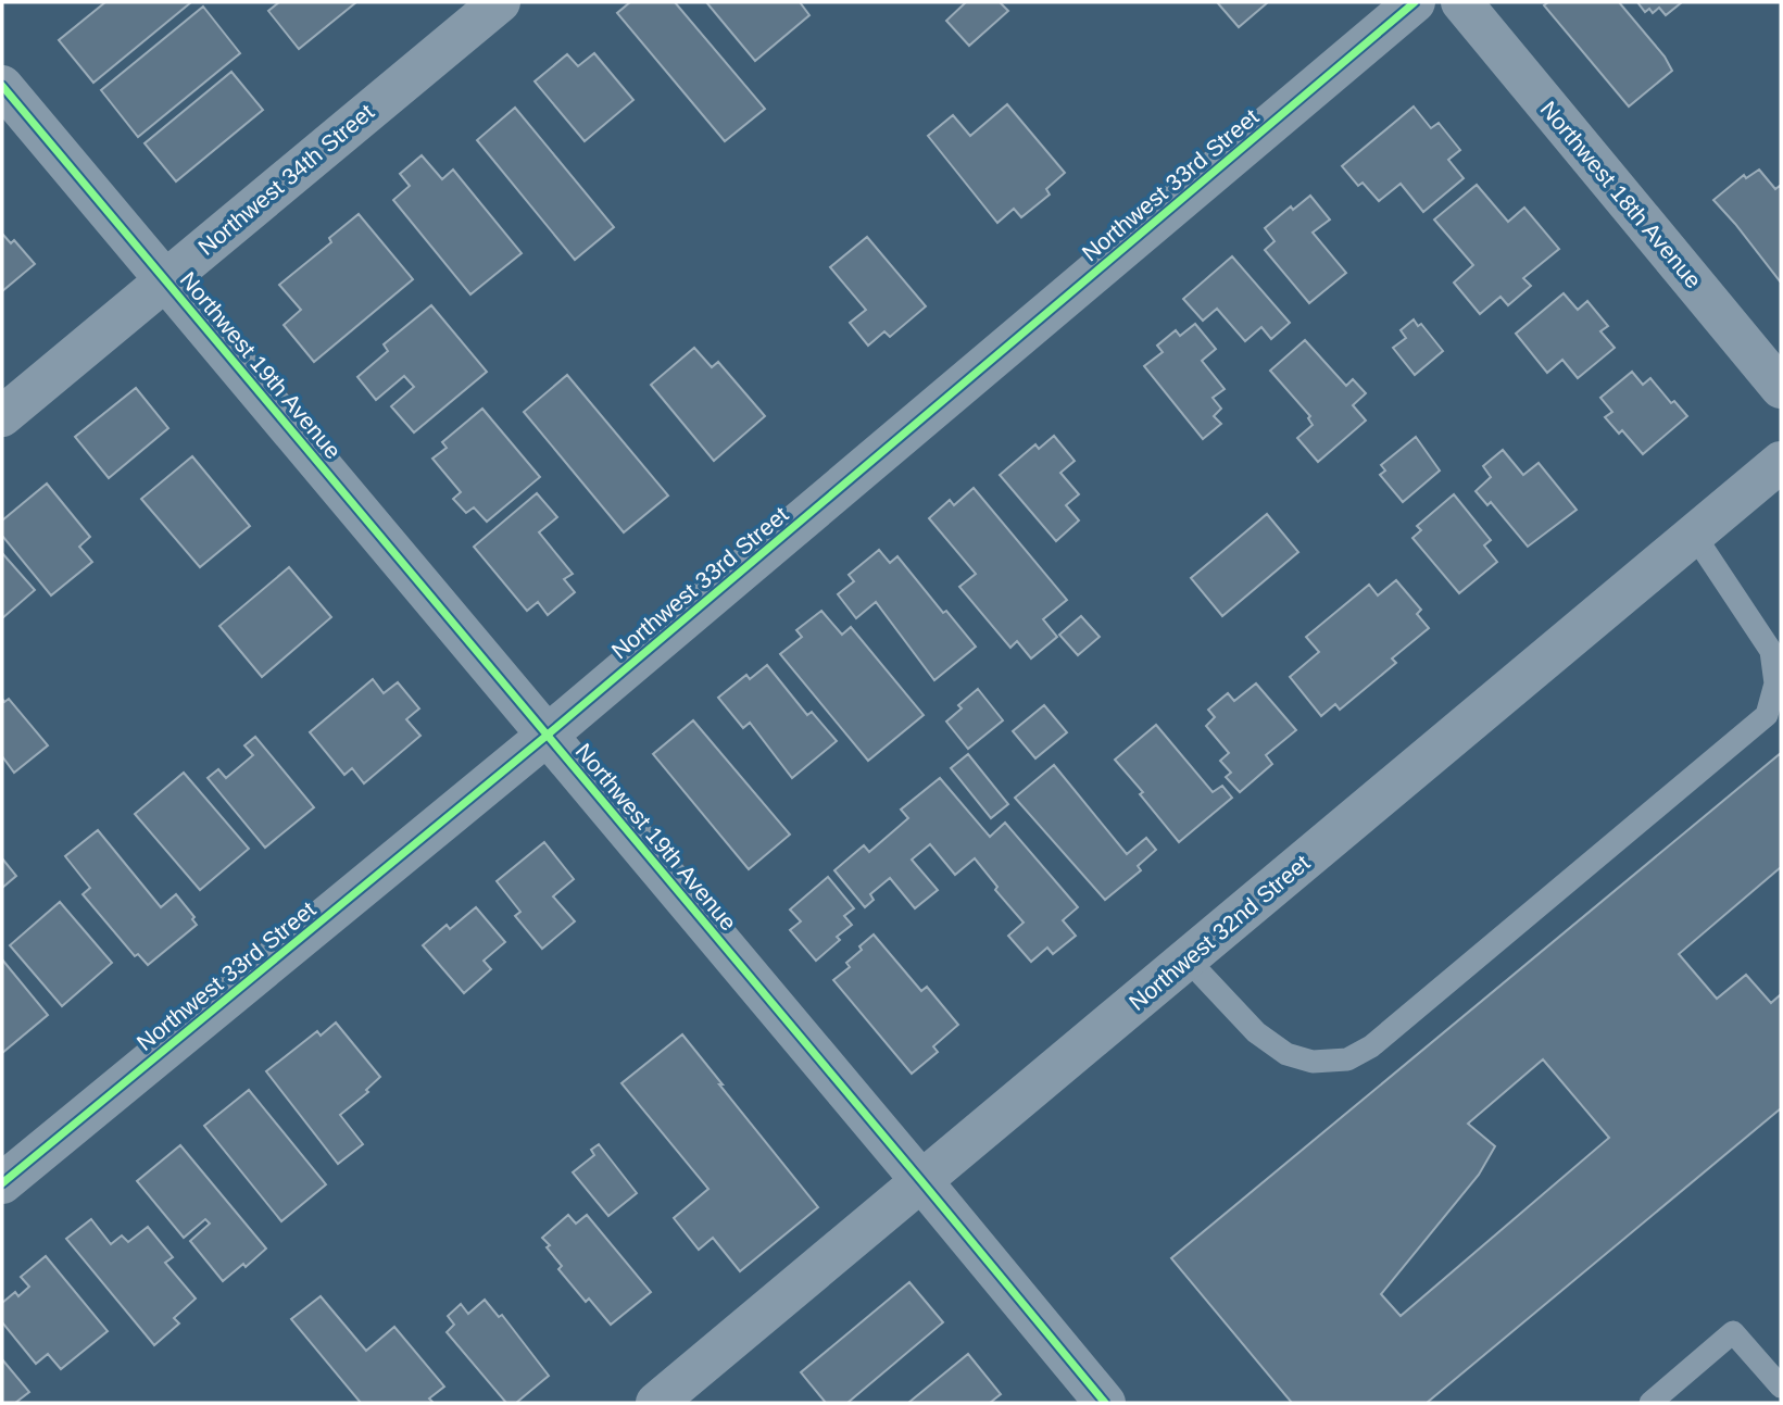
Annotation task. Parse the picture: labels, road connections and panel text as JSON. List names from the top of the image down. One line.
{"streets":{"street":["Northwest 34th Street","Northwest 33rd Street","Northwest 18th Avenue","Northwest 19th Avenue","Northwest 32nd Street"]},"crossings":[["Northwest 34th Street","Northwest 19th Avenue"],["Northwest 33rd Street","Northwest 19th Avenue"],["Northwest 19th Avenue","Northwest 32nd Street"]]}
